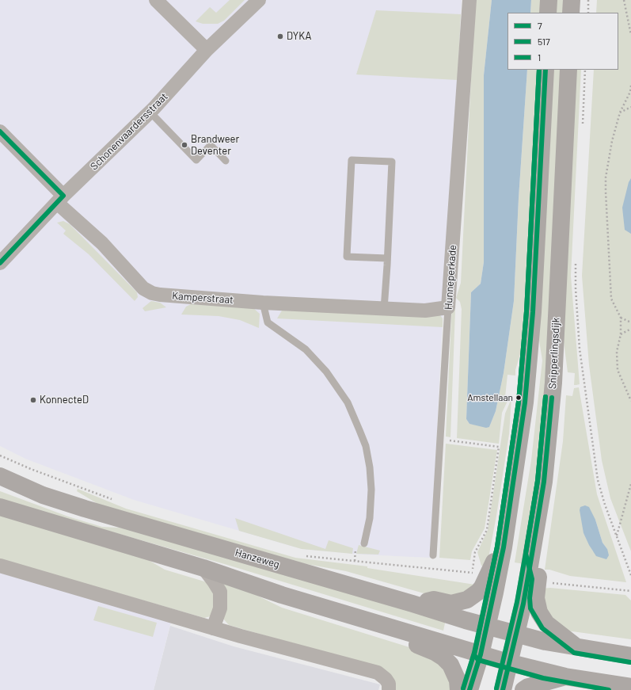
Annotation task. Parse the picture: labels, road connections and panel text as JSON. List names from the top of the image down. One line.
{"streets":{"main road":["Snipperlingsdijk","Hanzeweg"],"street":["Schonenvaardersstraat","Hunneperkade","Kamperstraat"]},"crossings":[["Schonenvaardersstraat","Kamperstraat"],["Hunneperkade","Kamperstraat"],["Snipperlingsdijk","Hanzeweg"]],"places":["DYKA","Brandweer Deventer","Amstellaan","KonnecteD"],"lines":["transit line 7","transit line 517","transit line 1"],"legend":["7","517","1"]}
